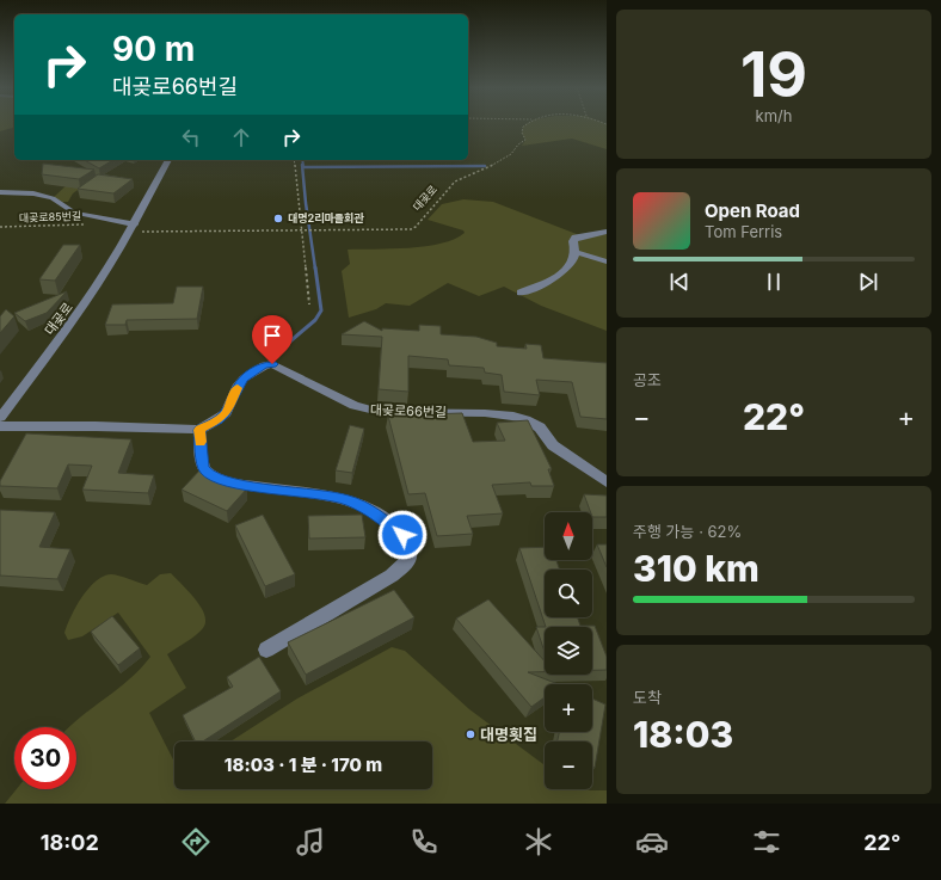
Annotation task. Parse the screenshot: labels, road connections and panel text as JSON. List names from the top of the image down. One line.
{"streets":{"street":["대곶로","대곶로66번길"],"path":["대곶로85번길"]},"places":["대명2리마을회관","대명횟집"],"north":"top","page":{"tile":[["19","km/h"],"공조",["주행 가능 · 62%","310 km"],["도착","18:03"]],"turn":["90 m","대곶로66번길"],"song":["Open Road","Tom Ferris"],"heat":["−","22°","+"],"map_buttons":["+","−"],"limit":"30","trip":"18:03 · 1 분 · 170 m","tabs":["18:02","22°"]}}
